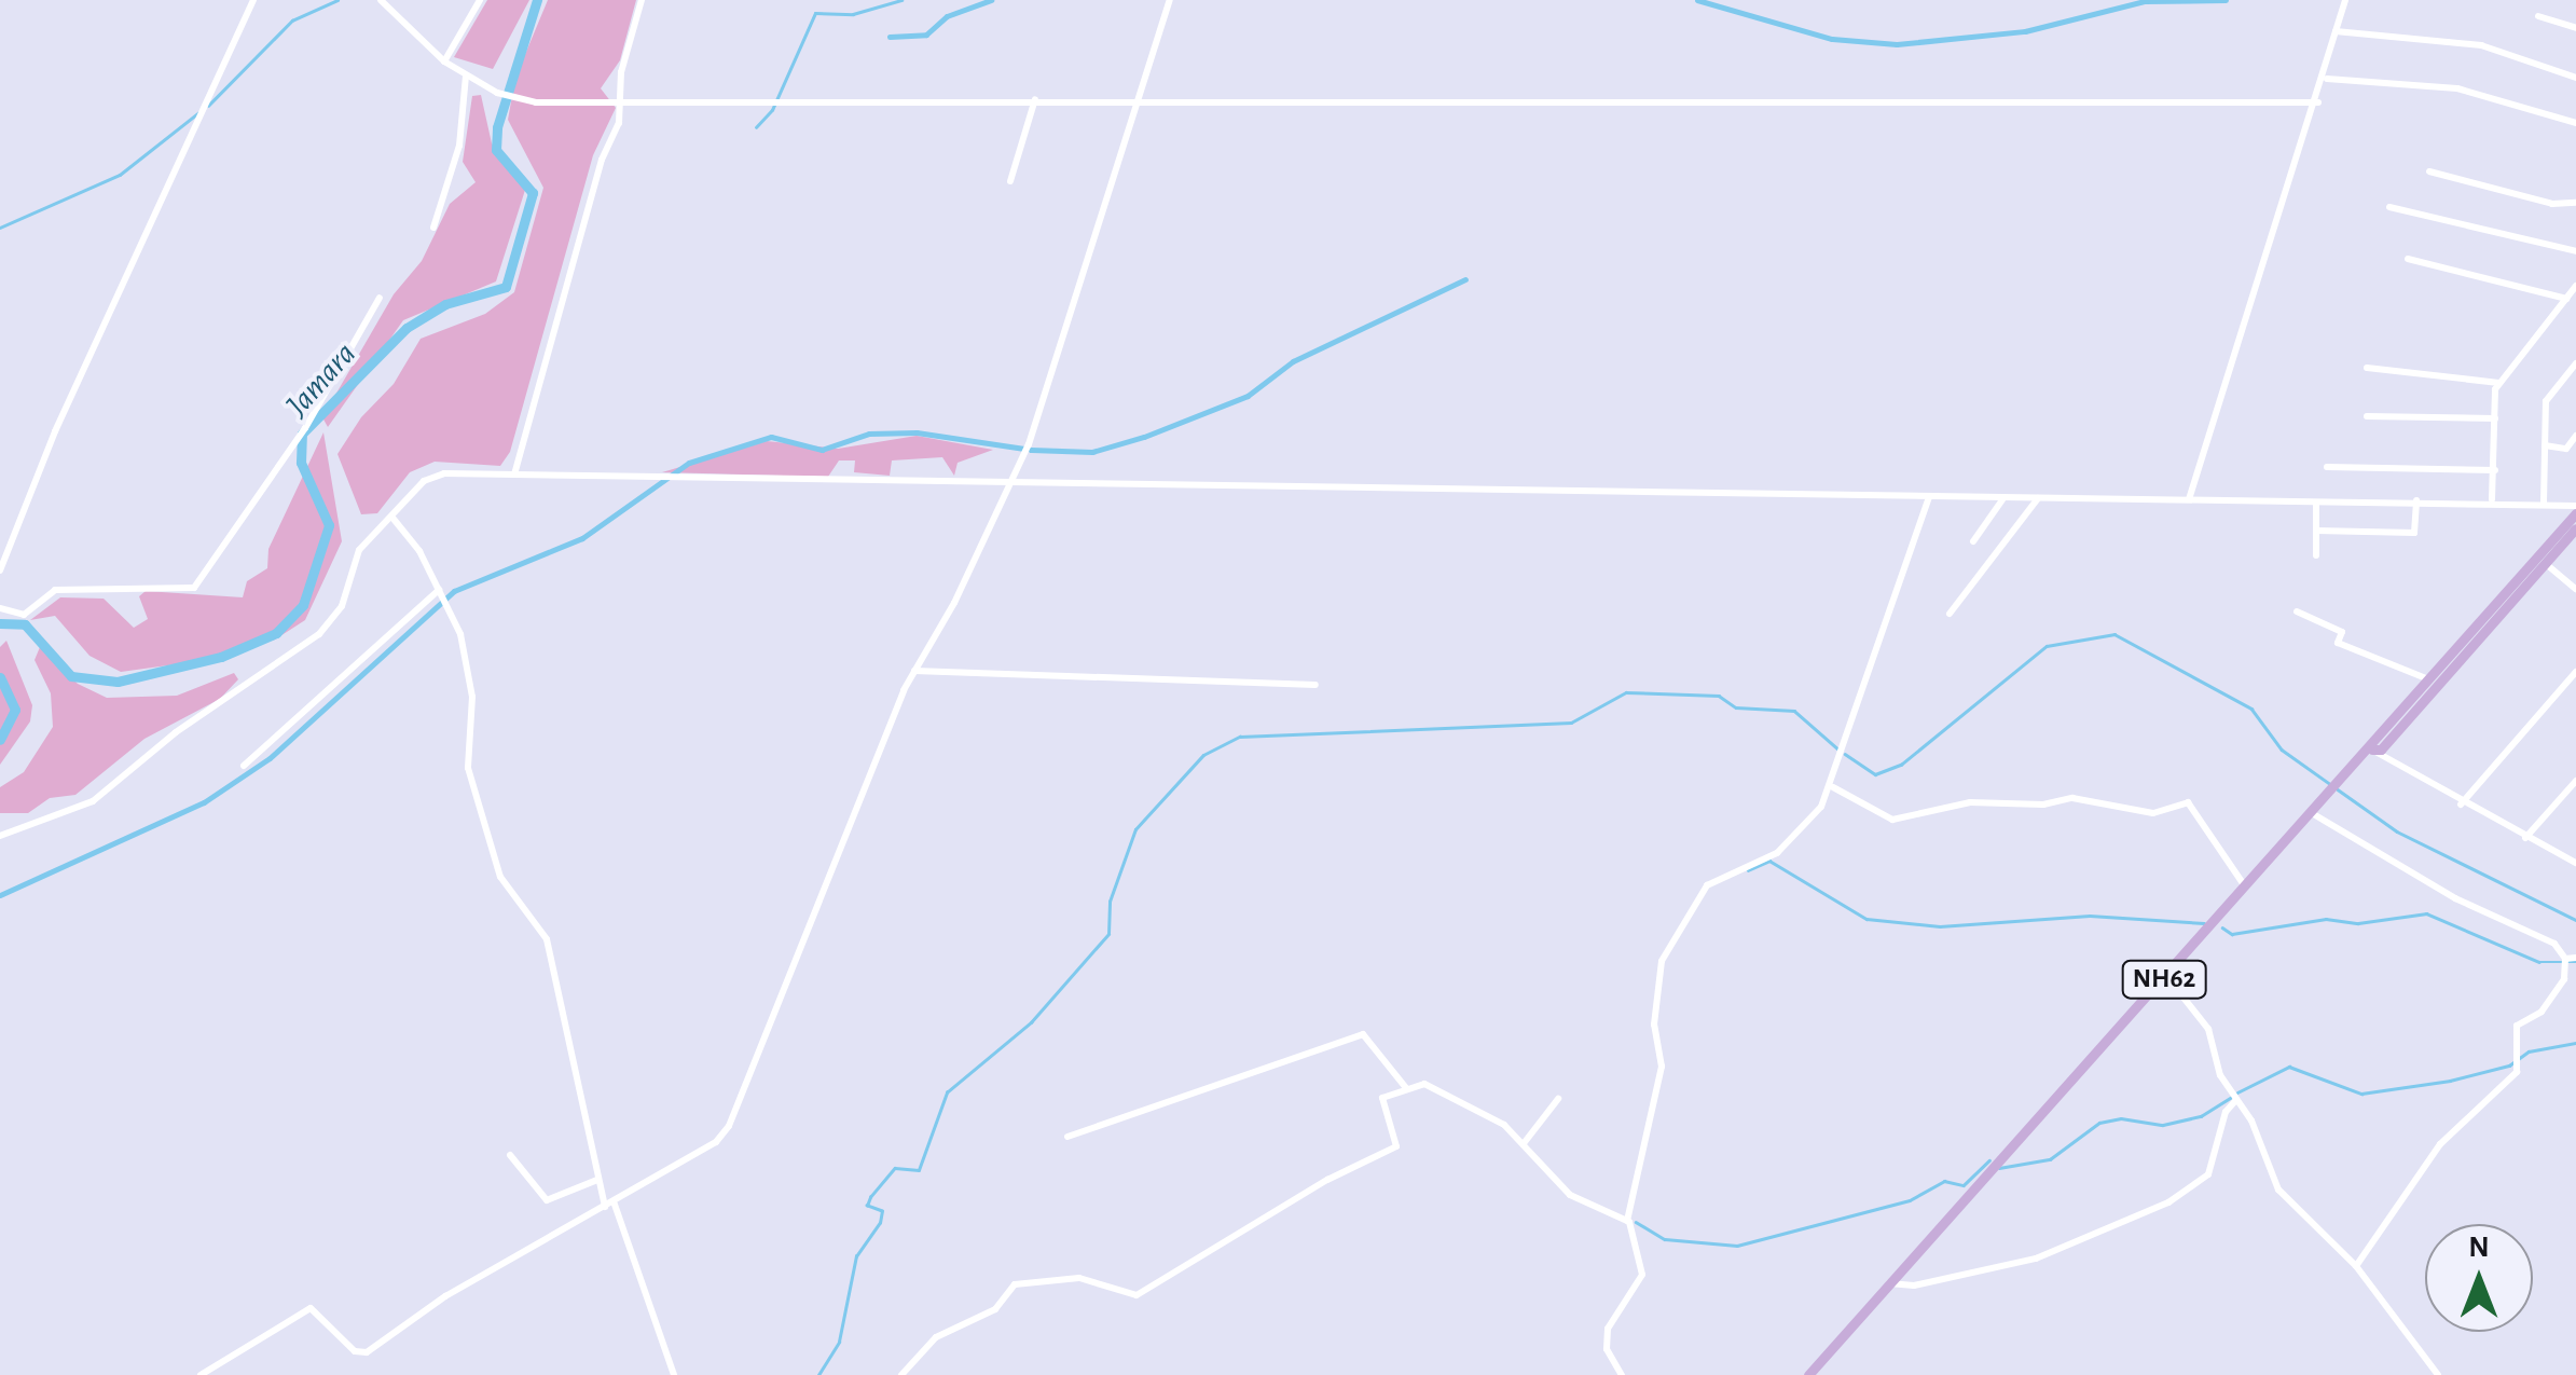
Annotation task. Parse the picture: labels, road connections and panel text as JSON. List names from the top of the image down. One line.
{"streets":{"main road":["NH62"]},"water":["Jamara"],"north":"top"}
